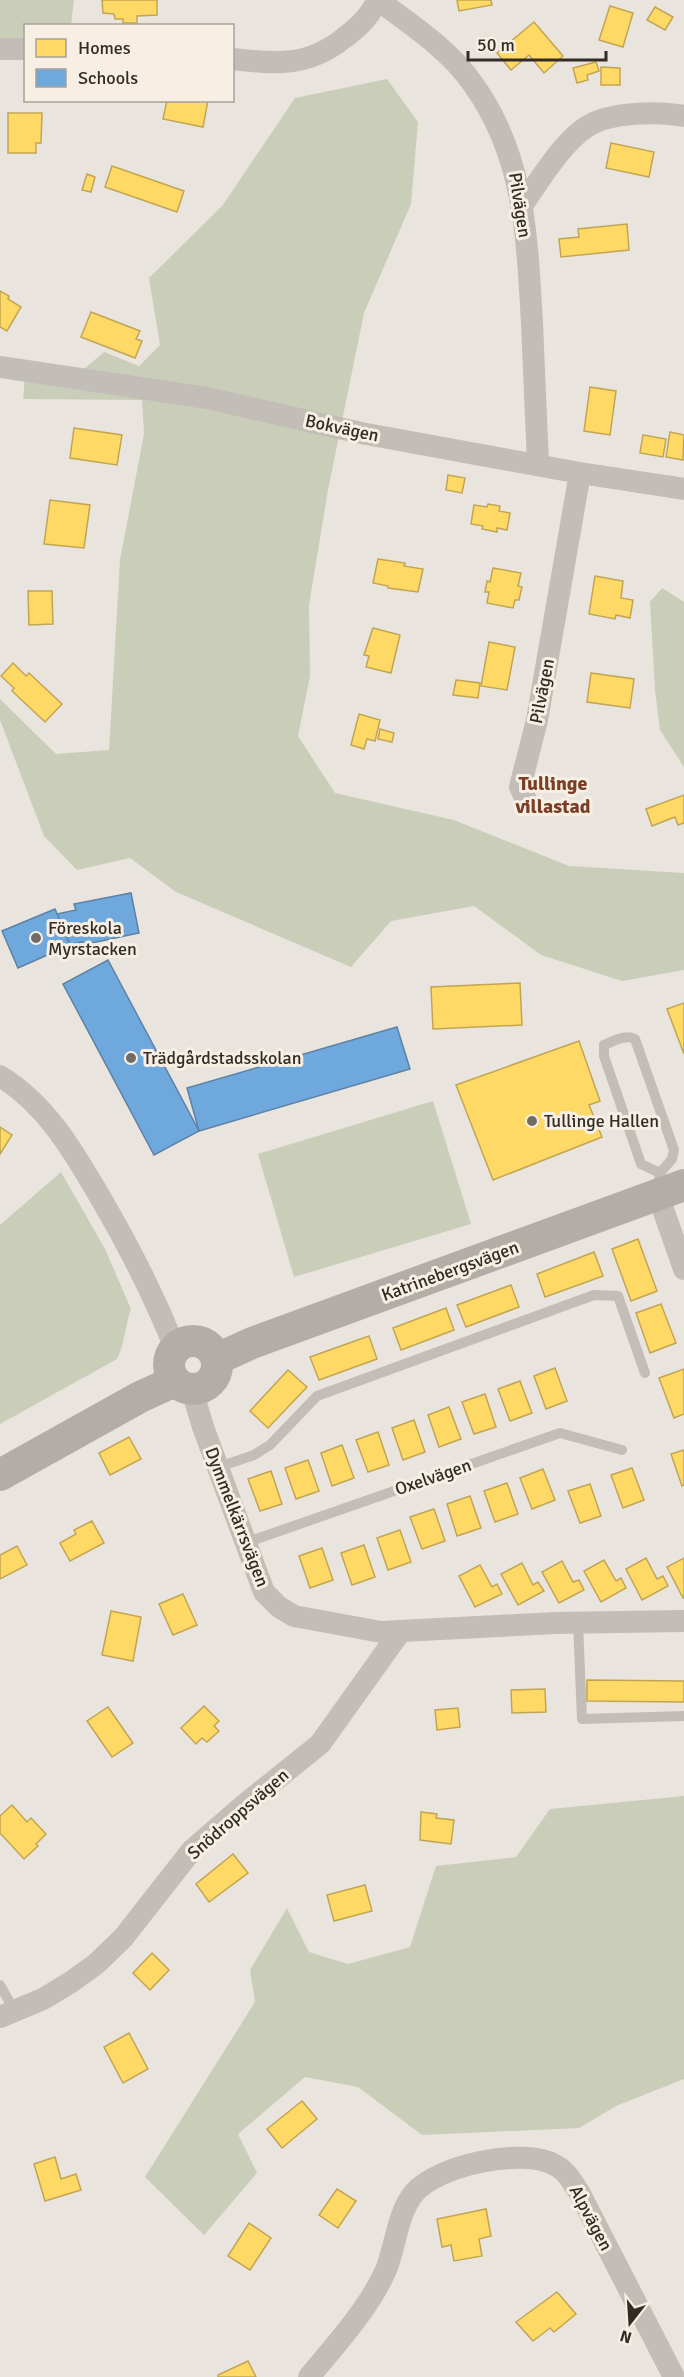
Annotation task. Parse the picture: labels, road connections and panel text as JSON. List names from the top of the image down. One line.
{"streets":{"street":["Pilvägen","Bokvägen","Katrinebergsvägen","Dymmelkärrsvägen","Snödroppsvägen","Alpvägen"],"lane":["Oxelvägen"]},"crossings":[["Pilvägen","Bokvägen"],["Katrinebergsvägen","Dymmelkärrsvägen"],["Oxelvägen","Dymmelkärrsvägen"],["Dymmelkärrsvägen","Snödroppsvägen"]],"districts":["Tullinge villastad"],"places":["Föreskola Myrstacken","Trädgårdstadsskolan","Tullinge Hallen"],"legend":["Homes","Schools"],"scale_bar":"50 m","north":"bottom"}
